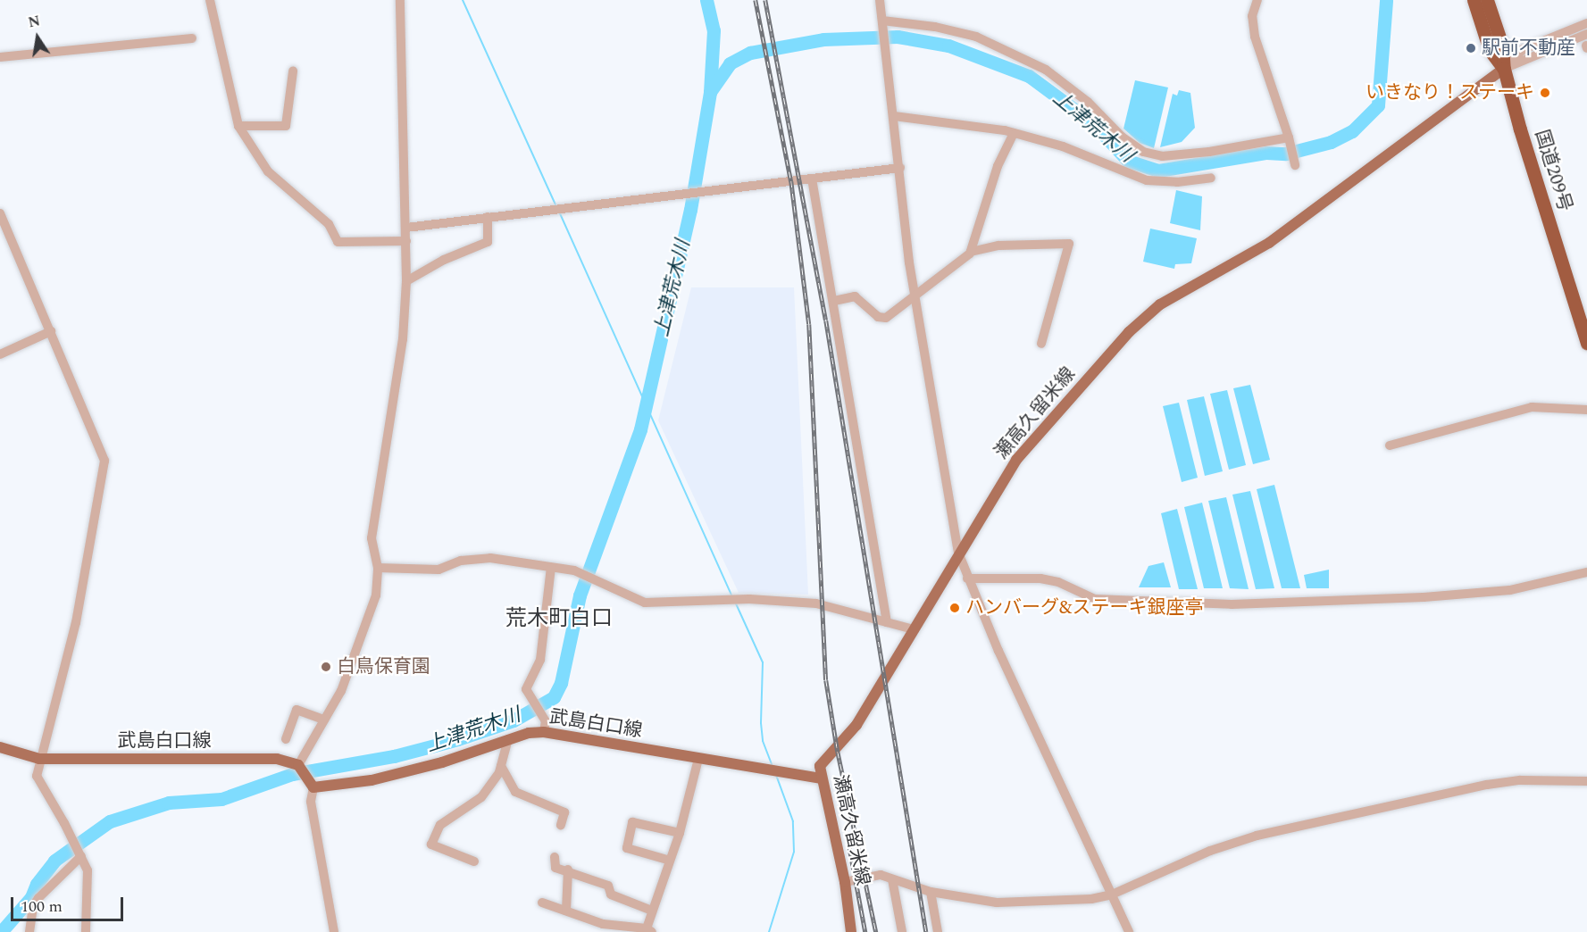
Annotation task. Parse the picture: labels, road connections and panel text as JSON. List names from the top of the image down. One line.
{"streets":{"highway":["国道209号"],"main road":["瀬高久留米線","武島白口線"]},"crossings":[["国道209号","瀬高久留米線"],["瀬高久留米線","武島白口線"]],"districts":["荒木町白口"],"water":["上津荒木川"],"places":["駅前不動産","いきなり！ステーキ","ハンバーグ&ステーキ銀座亭","白鳥保育園"],"scale_bar":"100 m","north":"top"}
